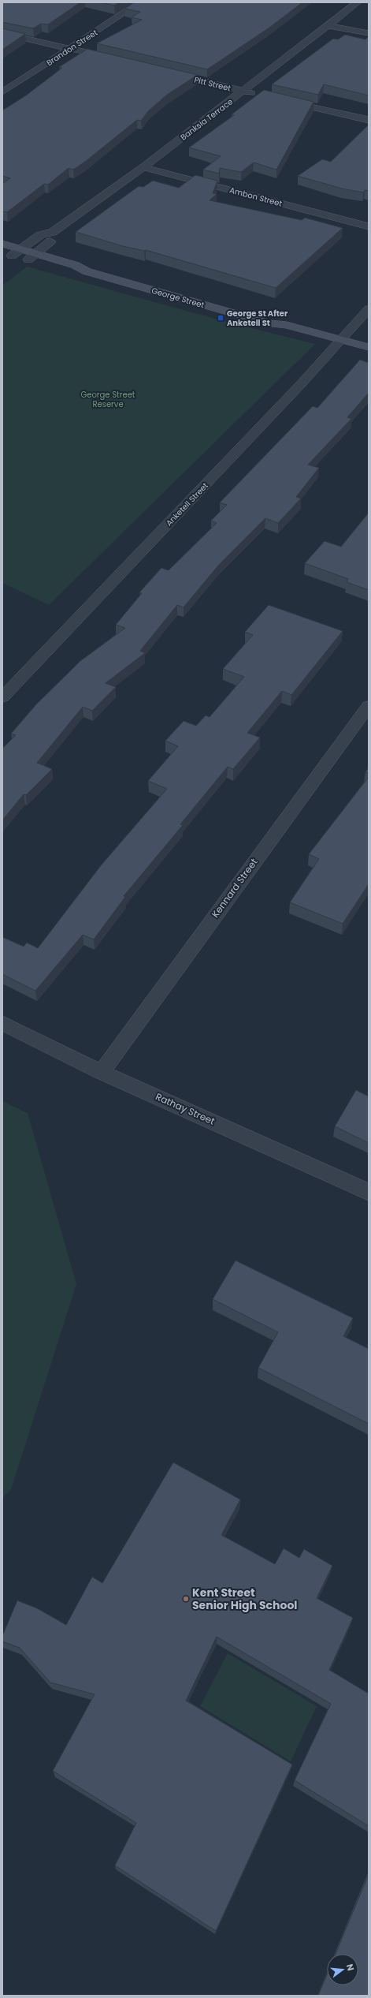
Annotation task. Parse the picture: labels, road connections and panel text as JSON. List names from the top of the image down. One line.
{"streets":{"main road":["George Street"],"street":["Brandon Street","Pitt Street","Banksia Terrace","Ambon Street","Anketell Street","Kennard Street","Rathay Street"]},"crossings":[["Pitt Street","Banksia Terrace"],["Banksia Terrace","Ambon Street"],["Banksia Terrace","George Street"],["George Street","Anketell Street"],["Kennard Street","Rathay Street"]],"parks":["George Street Reserve"],"places":{"transit":["George St After Anketell St"],"other":["Kent Street Senior High School"]},"north":"right"}
